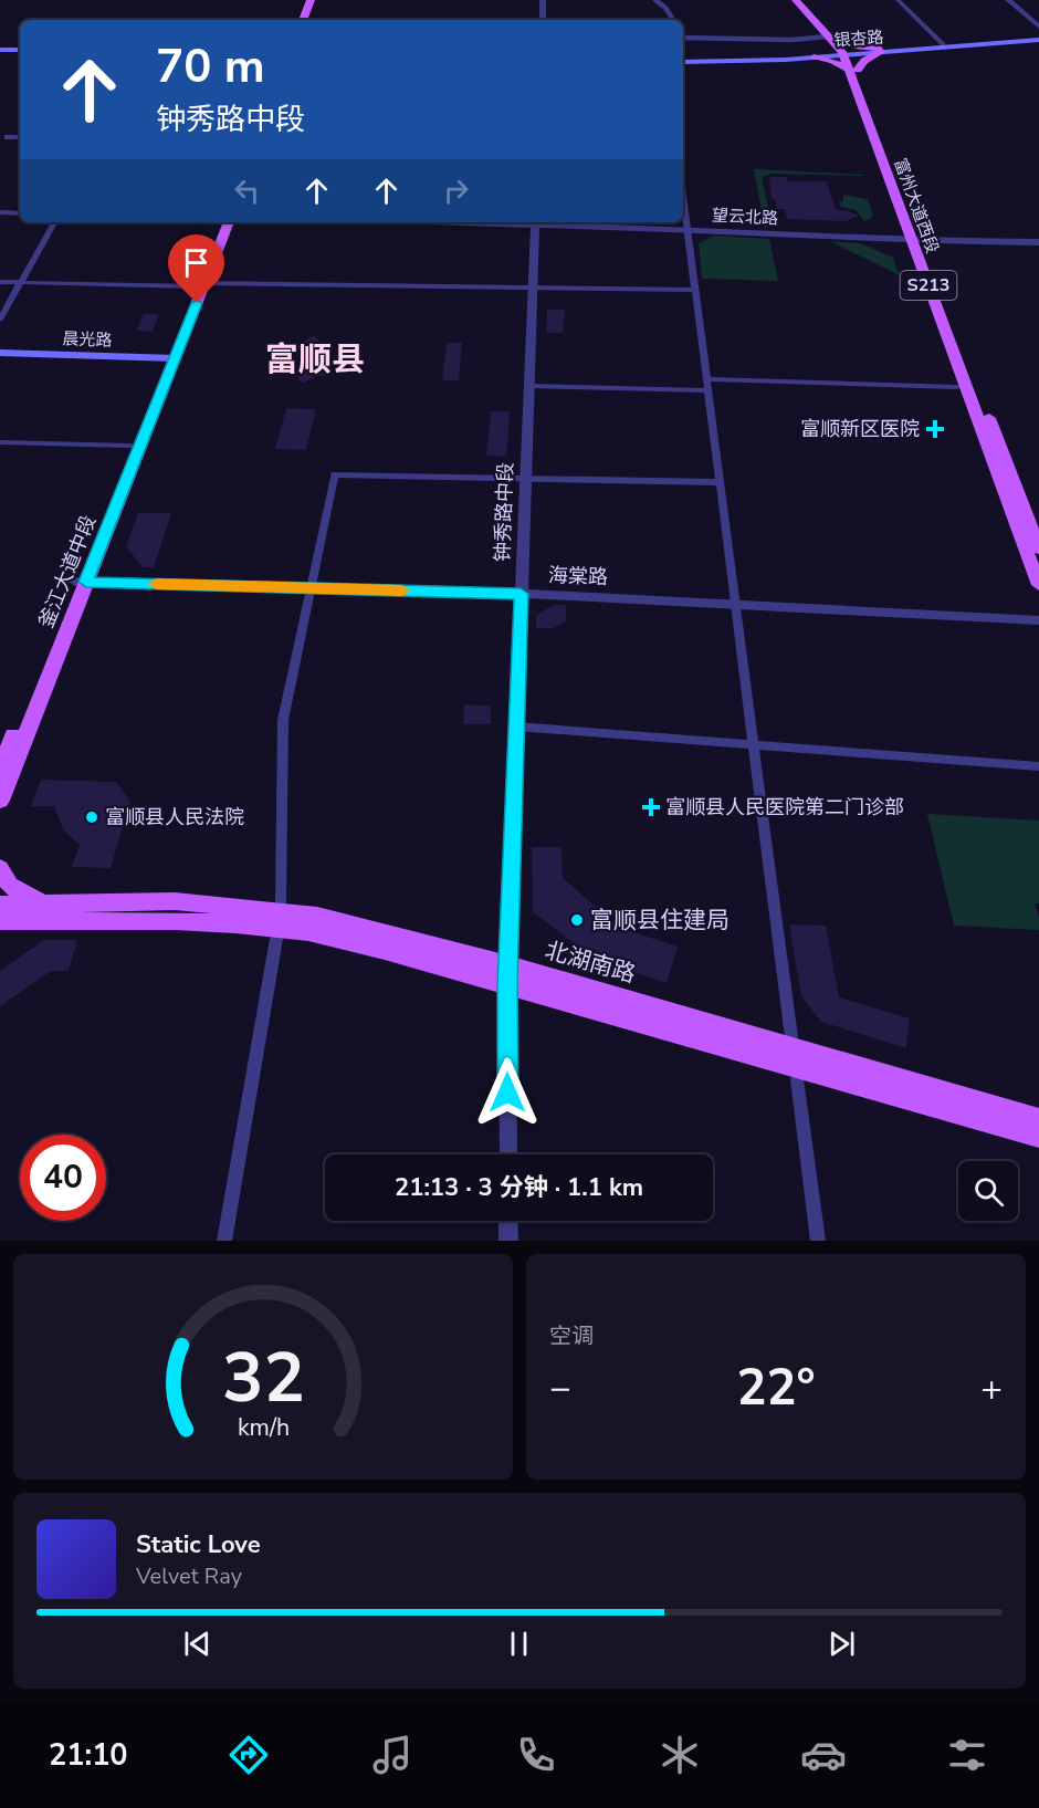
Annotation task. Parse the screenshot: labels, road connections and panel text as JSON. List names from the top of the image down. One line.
{"streets":{"main road":["银杏路","富州大道西段","S213","晨光路","釜江大道中段","北湖南路"],"street":["望云北路","钟秀路中段","海棠路"]},"crossings":[["银杏路","富州大道西段"],["富州大道西段","望云北路"],["望云北路","钟秀路中段"],["晨光路","釜江大道中段"],["钟秀路中段","海棠路"],["钟秀路中段","北湖南路"],["釜江大道中段","海棠路"]],"districts":["富顺县"],"places":{"health":["富顺新区医院","富顺县人民医院第二门诊部"],"other":["富顺县人民法院","富顺县住建局"]},"page":{"turn":["70 m","钟秀路中段"],"limit":"40","trip":"21:13 · 3 分钟 · 1.1 km","tile":"空调","heat":["−","22°","+"],"song":["Static Love","Velvet Ray"],"tabs":"21:10","gauge":["32","km/h"]}}
